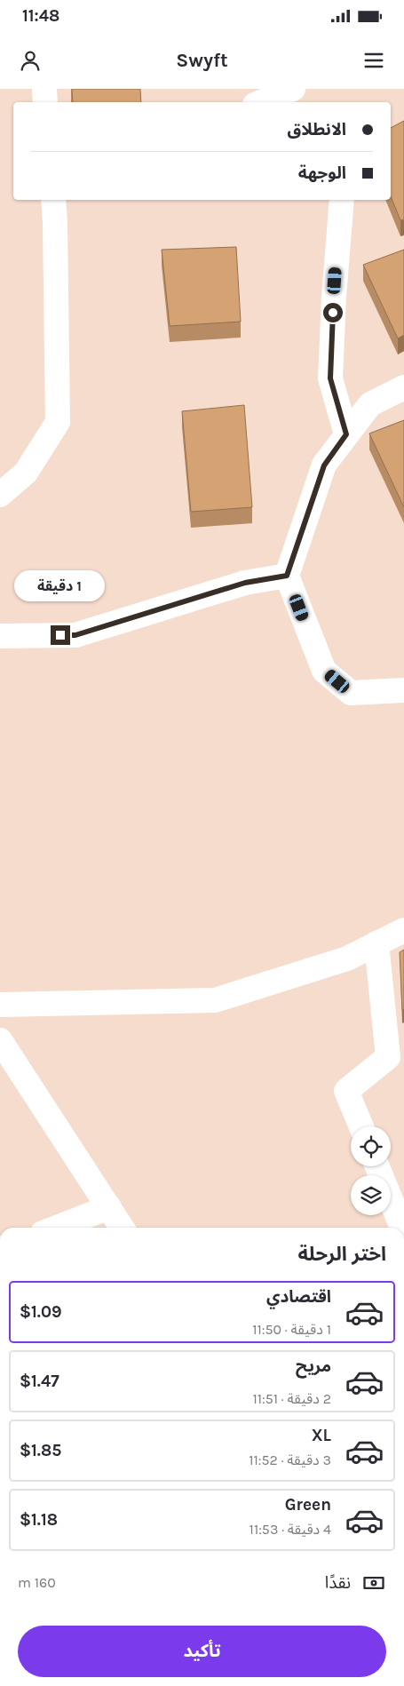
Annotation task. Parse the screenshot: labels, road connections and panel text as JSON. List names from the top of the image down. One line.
{"page":{"status":"11:48","header":"Swyft","banner":["الانطلاق","الوجهة"],"bubble":"1 دقيقة","heading":"اختر الرحلة","list":[{"name":"اقتصادي","note":"1 دقيقة · 11:50","value":"$1.09"},{"name":"مريح","note":"2 دقيقة · 11:51","value":"$1.47"},{"name":"XL","note":"3 دقيقة · 11:52","value":"$1.85"},{"name":"Green","note":"4 دقيقة · 11:53","value":"$1.18"}],"pay":["نقدًا","160 m"],"buttons":"تأكيد"}}
